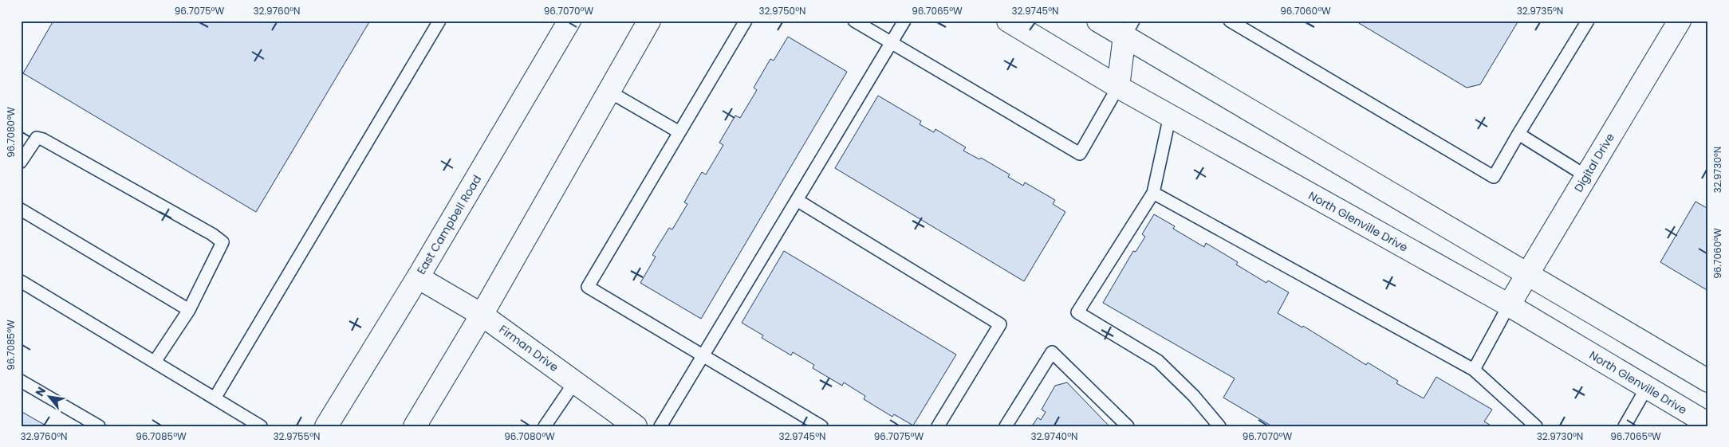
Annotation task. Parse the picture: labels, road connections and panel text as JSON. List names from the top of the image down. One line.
{"streets":{"street":["Digital Drive","North Glenville Drive","East Campbell Road","Firman Drive"]},"crossings":[["Digital Drive","North Glenville Drive"],["East Campbell Road","Firman Drive"]],"north":"top left","coordinates":["96.7075°W","32.9760°N","96.7070°W","32.9750°N","96.7065°W","32.9745°N","96.7060°W","32.9735°N","96.7080°W","32.9730°N","96.7085°W","32.9755°N","32.9740°N"]}
